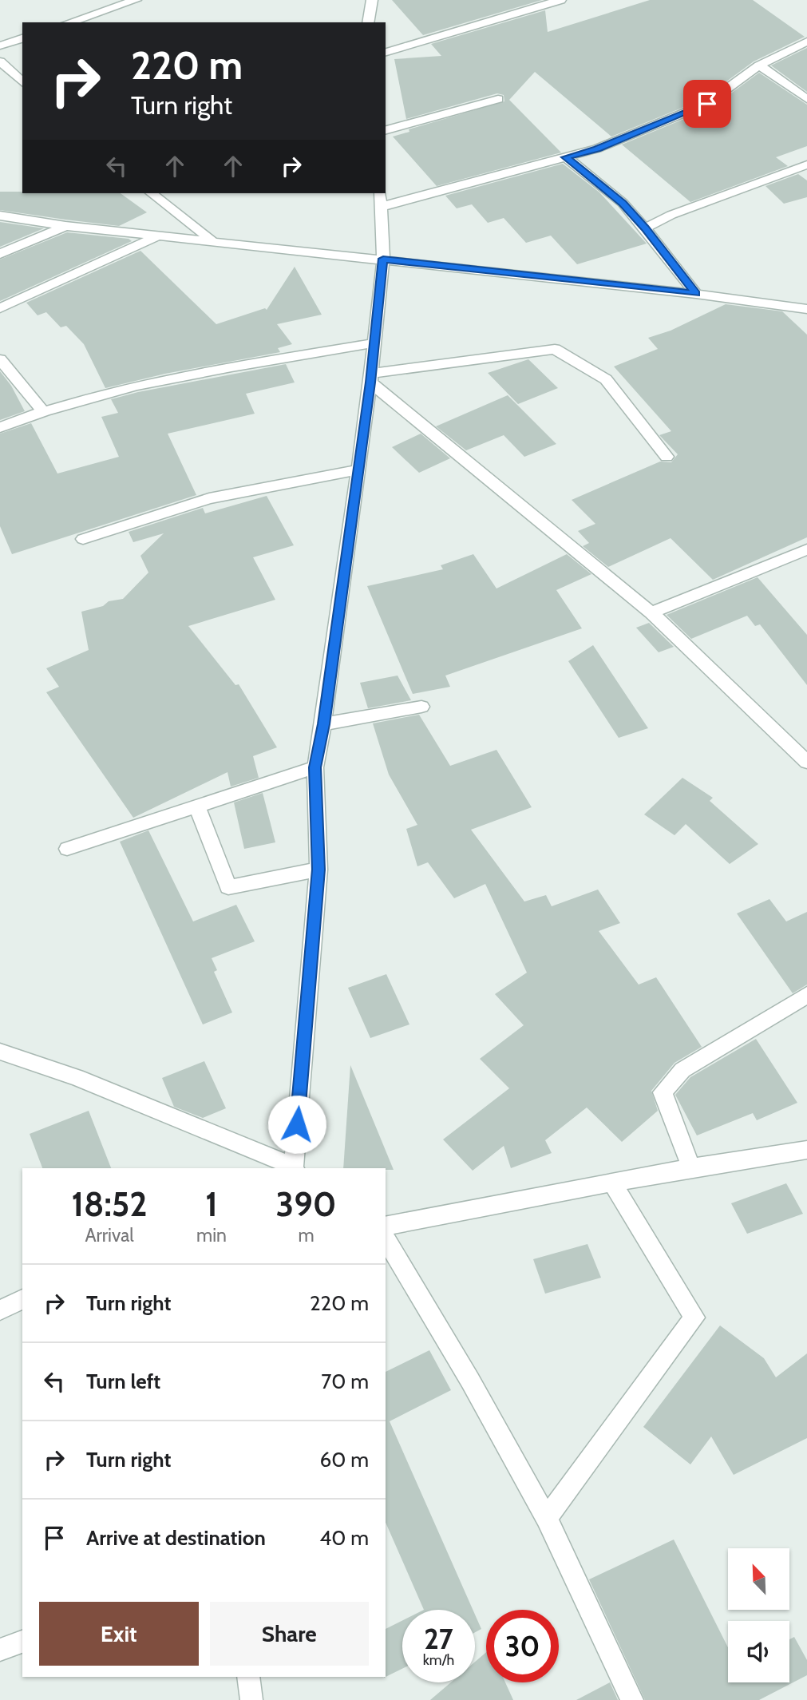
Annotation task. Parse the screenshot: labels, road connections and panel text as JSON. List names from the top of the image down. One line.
{"north":"top left","page":{"turn":["220 m","Turn right"],"eta":["18:52","Arrival","1","min","390","m"],"list":[{"name":"Turn right","value":"220 m"},{"name":"Turn left","value":"70 m"},{"name":"Turn right","value":"60 m"},{"name":"Arrive at destination","value":"40 m"}],"buttons":["Exit","Share"],"speed":"27 km/h","limit":"30"}}
